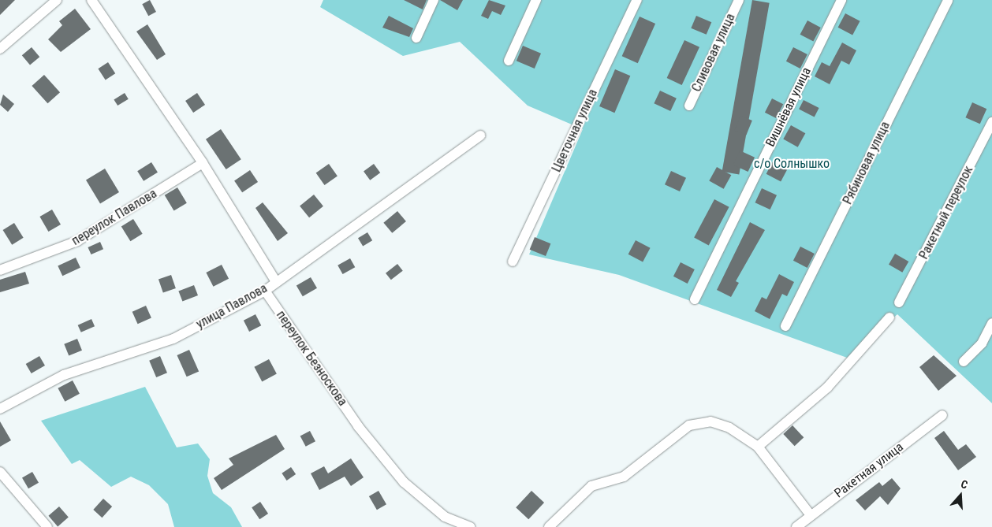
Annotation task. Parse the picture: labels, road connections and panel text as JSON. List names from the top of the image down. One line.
{"streets":{"street":["Сливовая улица","Вишнёвая улица","Цветочная улица","Рябиновая улица","Ракетный переулок","переулок Павлова","улица Павлова","переулок Безноскова","Ракетная улица"]},"crossings":[["улица Павлова","переулок Безноскова"]],"parks":["с/о Солнышко"],"north":"top"}
